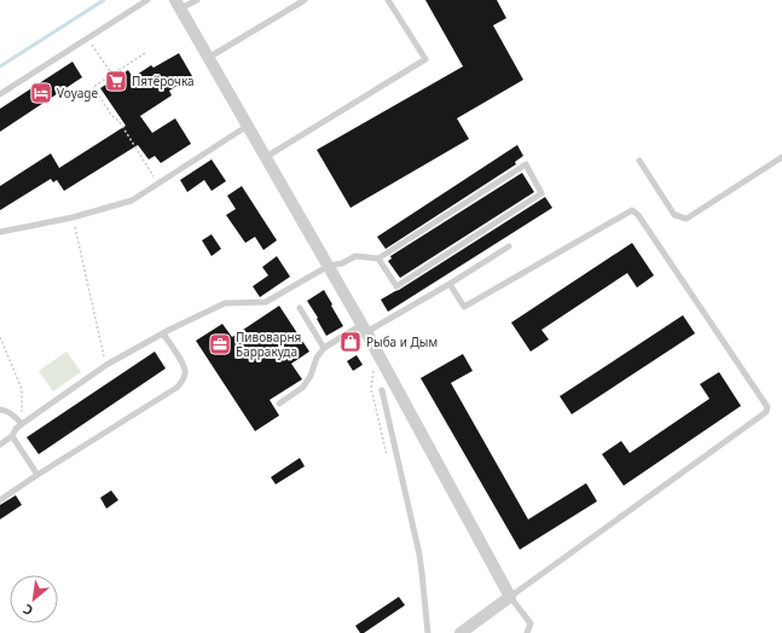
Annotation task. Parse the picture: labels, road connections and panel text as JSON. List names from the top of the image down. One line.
{"places":{"supermarket":["Пятёрочка"],"hotel":["Voyage"],"shop":["Рыба и Дым"],"office":["Пивоварня Барракуда"]},"north":"bottom left"}
